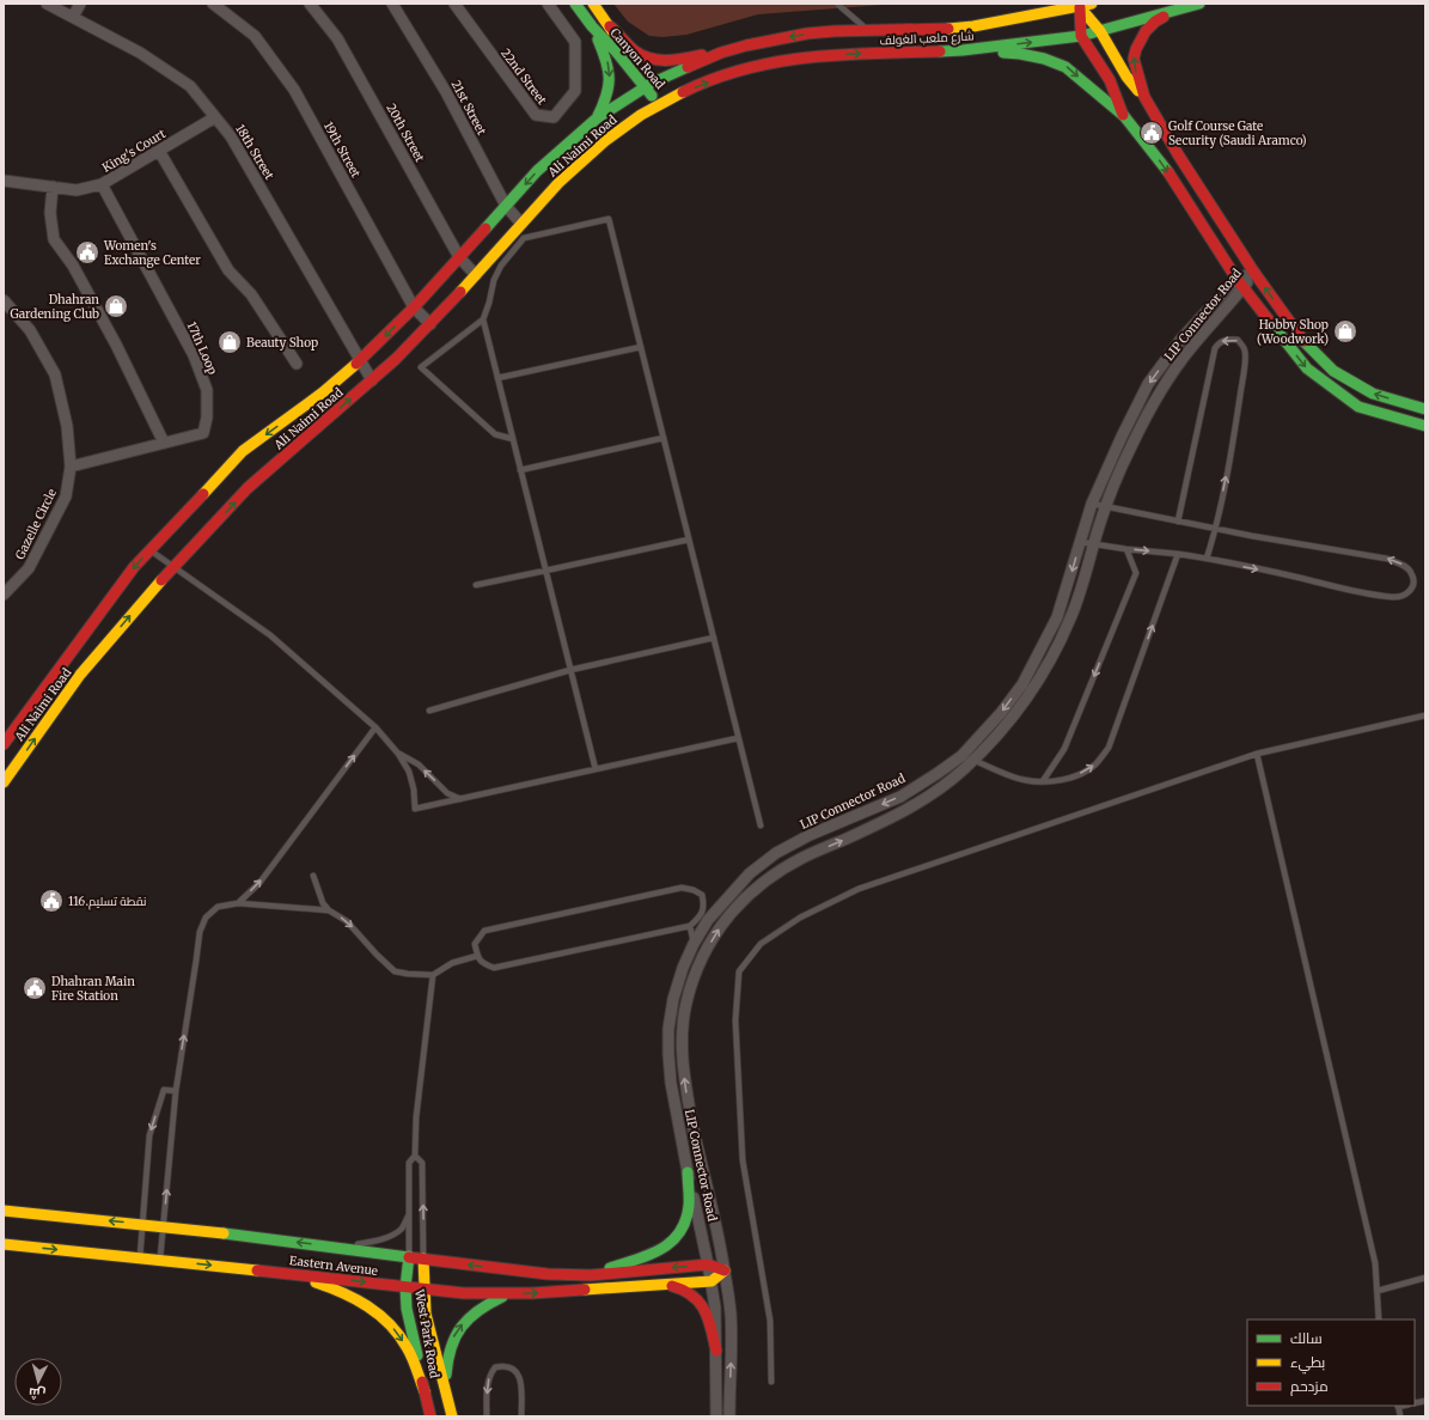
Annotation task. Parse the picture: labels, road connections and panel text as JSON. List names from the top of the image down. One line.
{"streets":{"main road":["شارع ملعب الغولف","Canyon Road","Ali Naimi Road","Eastern Avenue","West Park Road"],"street":["22nd Street","21st Street","20th Street","19th Street","King's Court","18th Street","LIP Connector Road","17th Loop","Gazelle Circle"]},"crossings":[["شارع ملعب الغولف","Canyon Road"],["شارع ملعب الغولف","Ali Naimi Road"],["Canyon Road","Ali Naimi Road"],["21st Street","Ali Naimi Road"],["20th Street","Ali Naimi Road"],["Ali Naimi Road","19th Street"],["Ali Naimi Road","18th Street"],["King's Court","18th Street"],["King's Court","17th Loop"],["LIP Connector Road","Eastern Avenue"],["17th Loop","Gazelle Circle"],["Eastern Avenue","West Park Road"]],"places":{"public building":["Golf Course Gate Security (Saudi Aramco)","Women's Exchange Center","نقطة تسليم.116","Dhahran Main Fire Station"],"shop":["Dhahran Gardening Club","Hobby Shop (Woodwork)","Beauty Shop"]},"legend":["سالك","بطيء","مزدحم"],"north":"bottom"}
